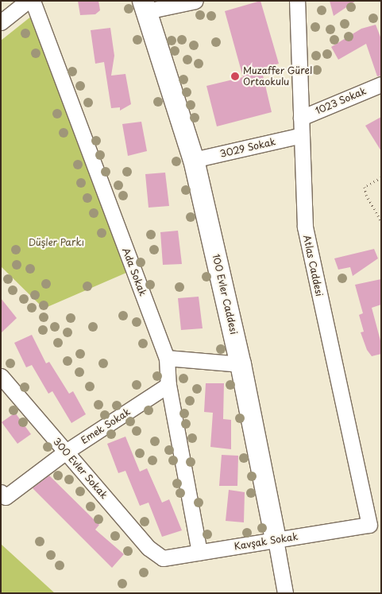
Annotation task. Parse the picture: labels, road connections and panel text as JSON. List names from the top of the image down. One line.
{"streets":{"street":["1023 Sokak","3029 Sokak","Atlas Caddesi","Ada Sokak","100 Evler Caddesi","Emek Sokak","300 Evler Sokak","Kavşak Sokak"]},"crossings":[["1023 Sokak","Atlas Caddesi"],["3029 Sokak","Atlas Caddesi"],["3029 Sokak","100 Evler Caddesi"],["Atlas Caddesi","Kavşak Sokak"],["Ada Sokak","Emek Sokak"],["Ada Sokak","Kavşak Sokak"],["100 Evler Caddesi","Kavşak Sokak"],["Emek Sokak","300 Evler Sokak"],["300 Evler Sokak","Kavşak Sokak"]],"parks":["Düşler Parkı"],"places":["Muzaffer Gürel Ortaokulu"]}
